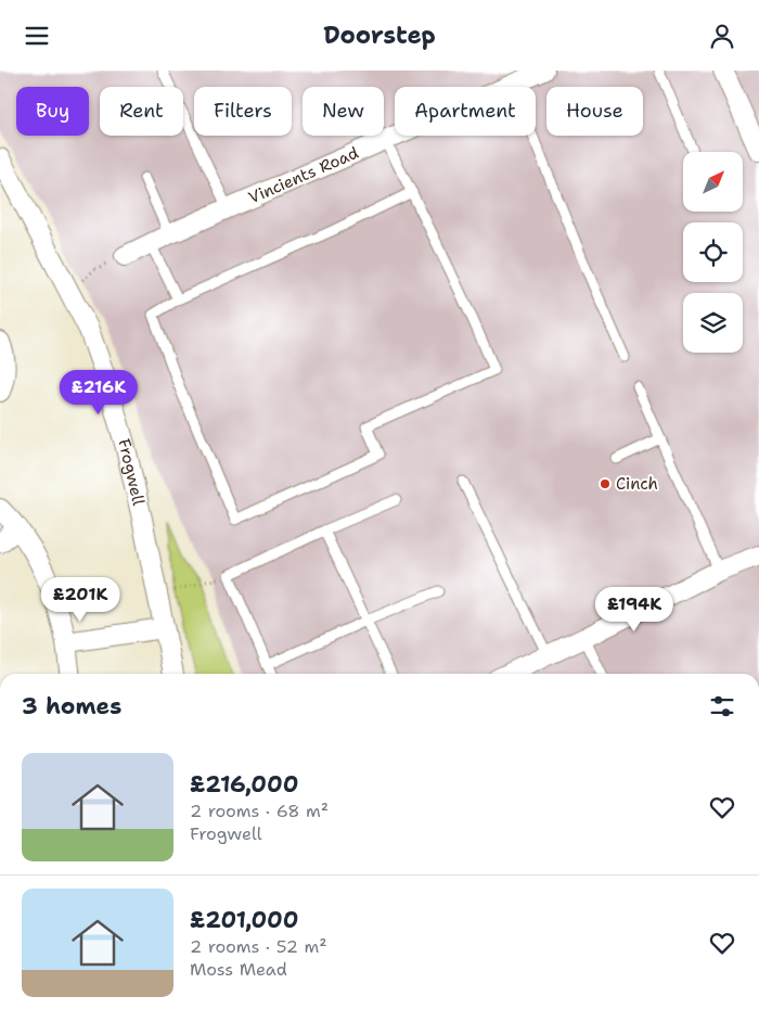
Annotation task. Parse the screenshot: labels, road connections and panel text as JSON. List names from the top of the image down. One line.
{"streets":{"street":["Vincients Road","Frogwell"]},"places":["Cinch"],"north":"top right","page":{"header":"Doorstep","chip":["Buy","Rent","Filters","New","Apartment","House"],"price":["£216K","£201K","£194K"],"heading":"3 homes","list":[{"name":"£216,000","note":"2 rooms · 68 m² · Frogwell"},{"name":"£201,000","note":"2 rooms · 52 m² · Moss Mead"}]}}
